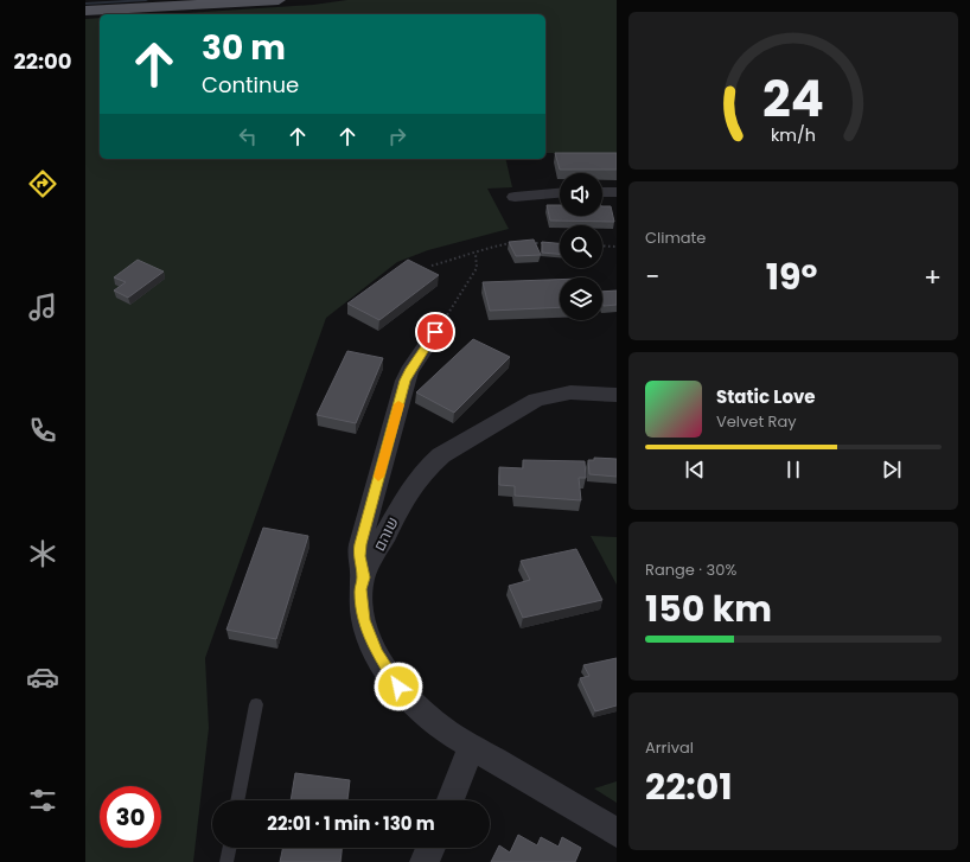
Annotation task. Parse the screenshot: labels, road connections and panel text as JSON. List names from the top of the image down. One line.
{"streets":{"street":["שוהם"]},"page":{"tabs":"22:00","turn":["30 m","Continue"],"tile":["Climate",["Range · 30%","150 km"],["Arrival","22:01"]],"heat":["−","19°","+"],"song":["Static Love","Velvet Ray"],"limit":"30","trip":"22:01 · 1 min · 130 m","gauge":["24","km/h"]}}
